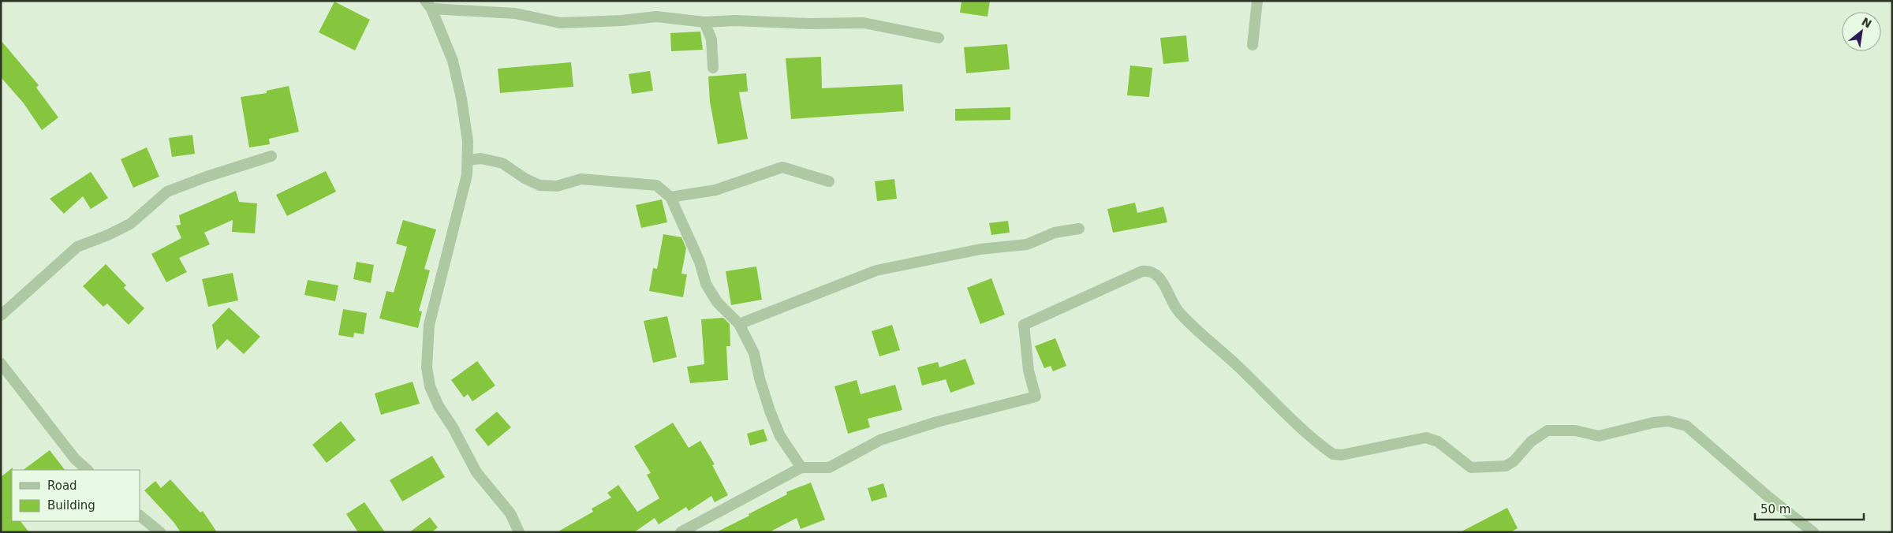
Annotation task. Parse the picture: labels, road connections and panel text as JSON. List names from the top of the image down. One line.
{"legend":["Road","Building"],"scale_bar":"50 m","north":"top right"}
